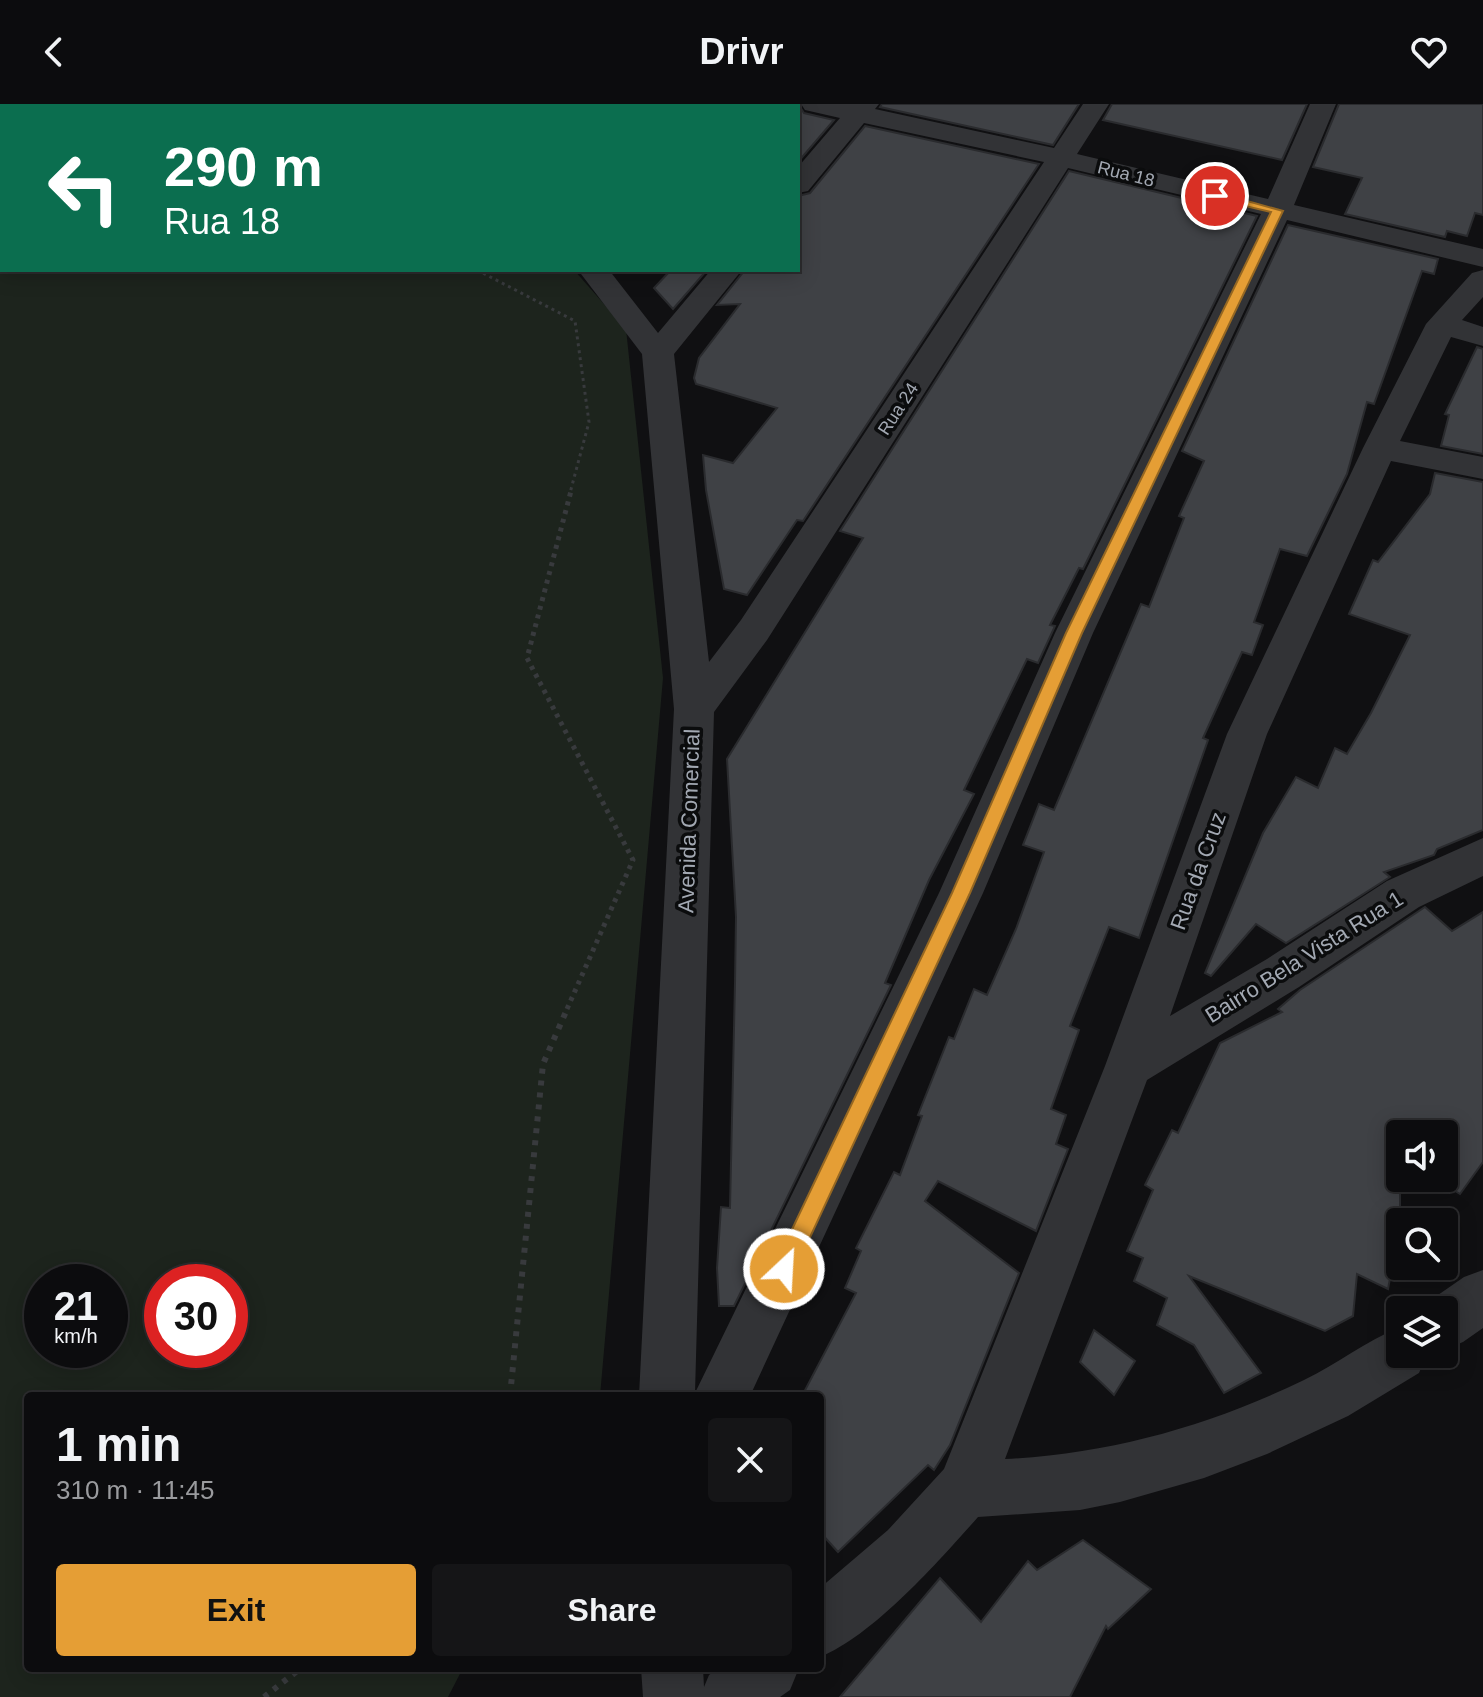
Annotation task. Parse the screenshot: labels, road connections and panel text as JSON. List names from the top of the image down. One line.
{"streets":{"street":["Rua 18","Rua 24","Avenida Comercial","Rua da Cruz","Bairro Bela Vista Rua 1"]},"crossings":[["Rua 18","Rua 24"],["Rua 24","Avenida Comercial"],["Rua da Cruz","Bairro Bela Vista Rua 1"]],"page":{"header":"Drivr","turn":["290 m","Rua 18"],"speed":"21 km/h","limit":"30","heading":["1 min","310 m · 11:45"],"buttons":["Exit","Share"]}}
